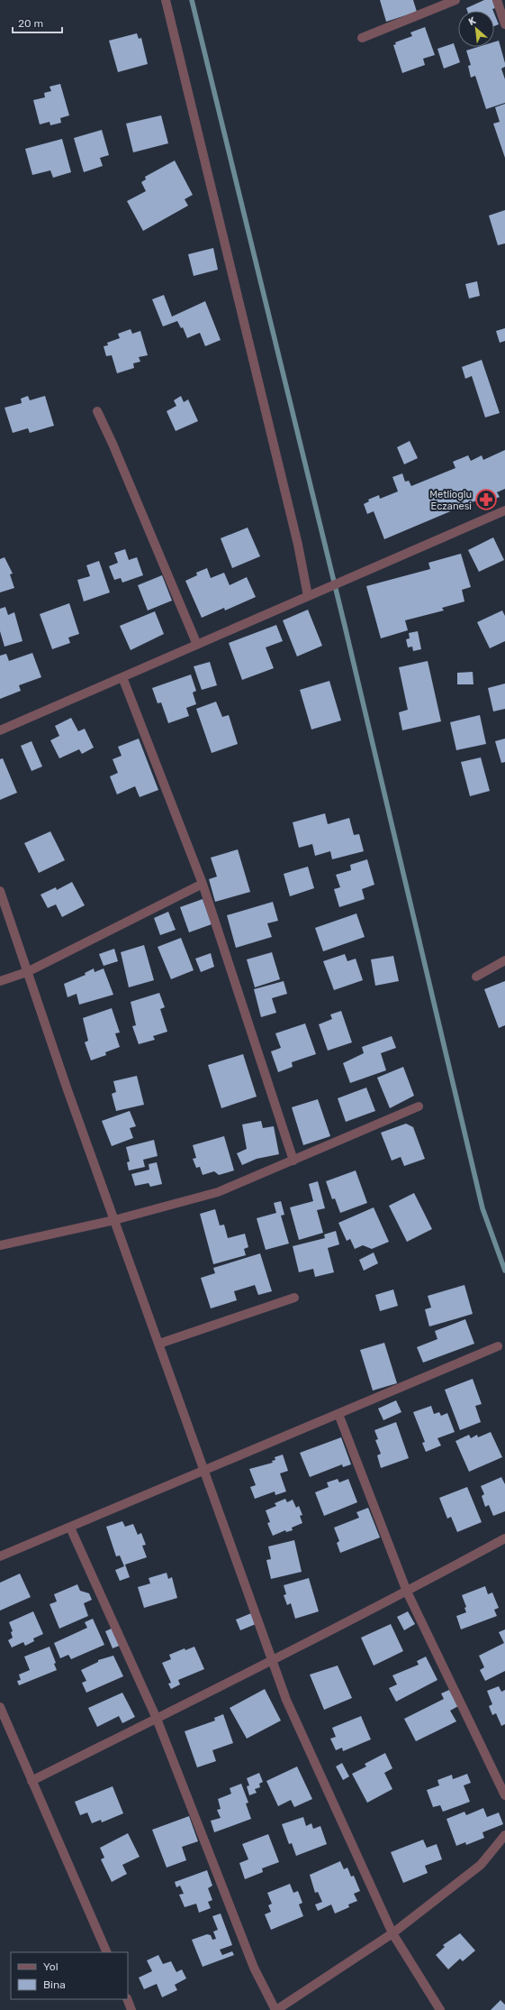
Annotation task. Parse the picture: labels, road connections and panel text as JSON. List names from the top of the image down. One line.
{"places":{"pharmacy":["Metlioglu Eczanesi"]},"legend":["Yol","Bina"],"scale_bar":"20 m","north":"top left"}
